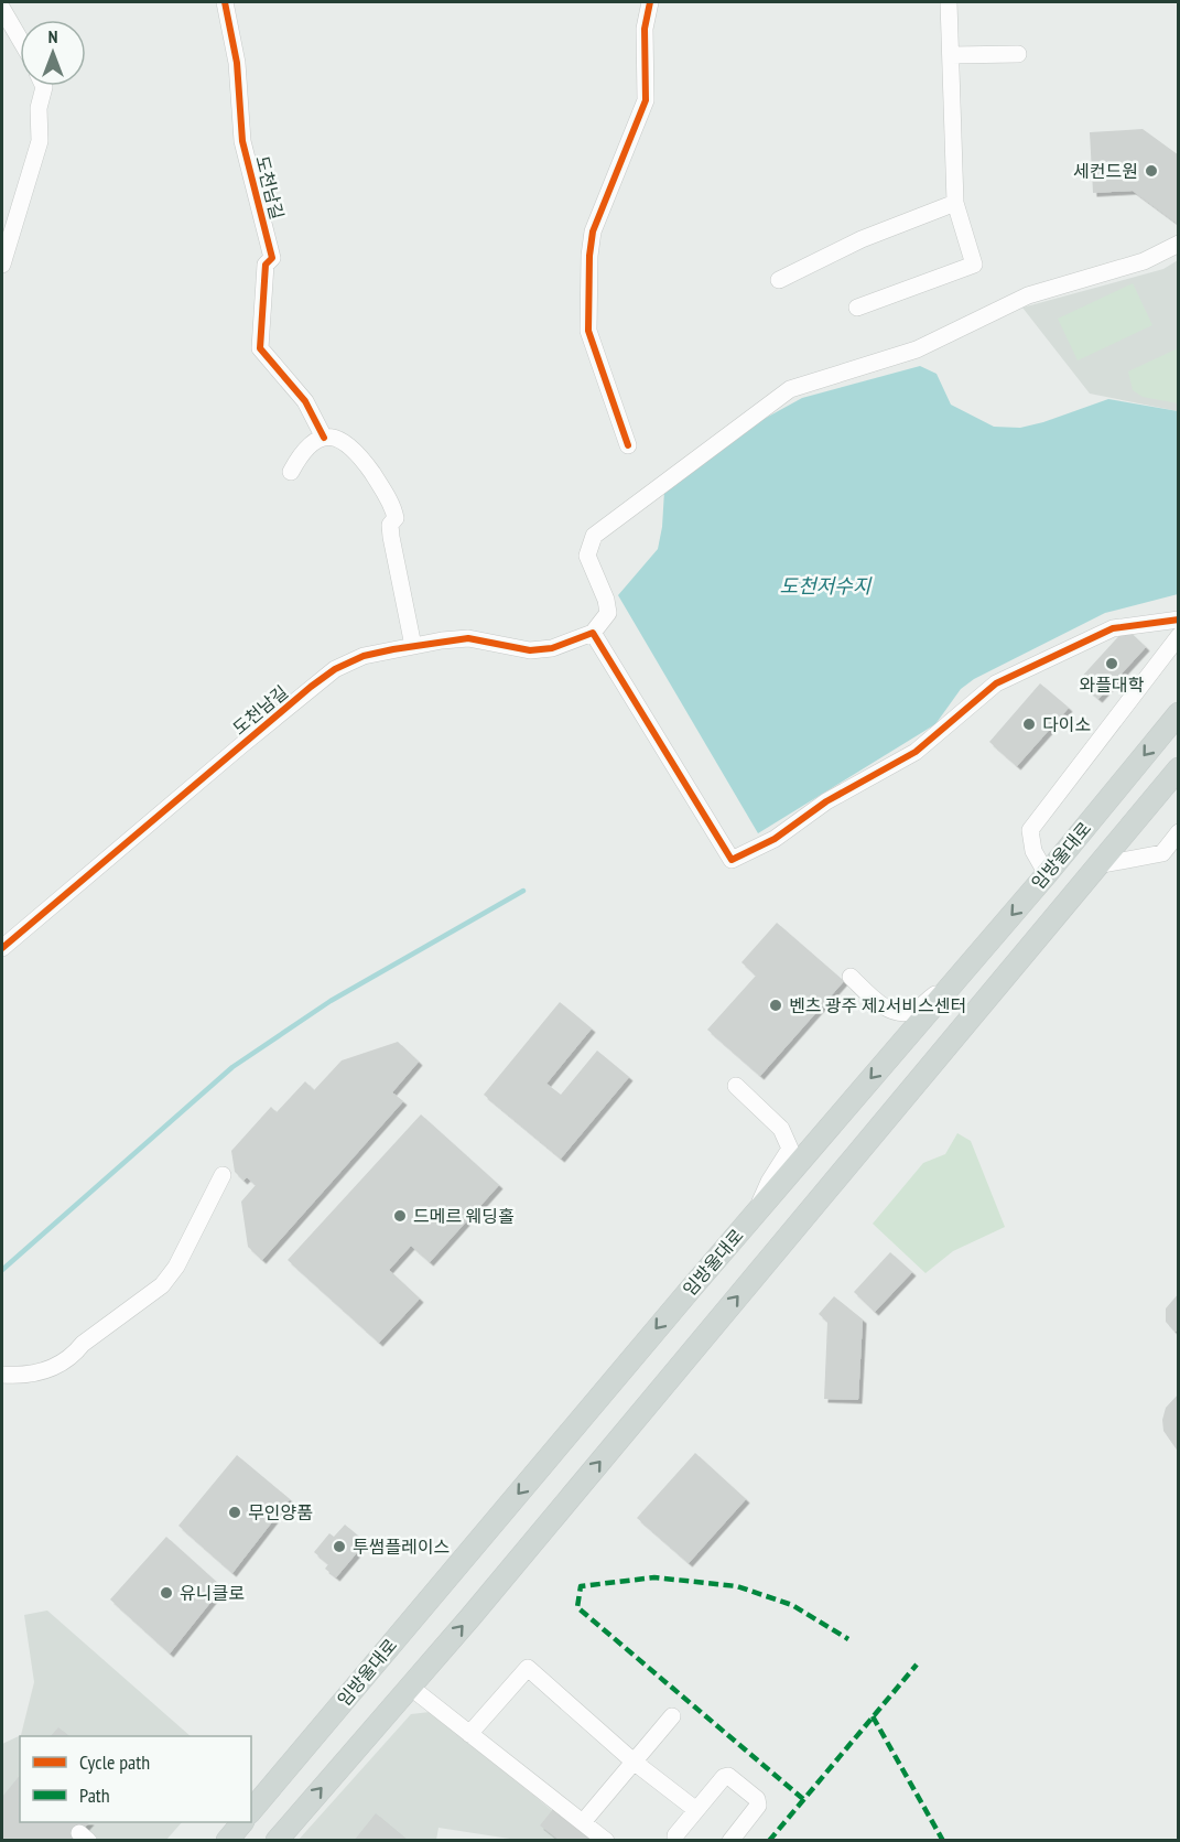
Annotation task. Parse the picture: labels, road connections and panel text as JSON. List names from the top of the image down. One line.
{"streets":{"main road":["임방울대로"],"street":["도천남길"]},"water":["도천저수지"],"places":["세컨드원","와플대학","다이소","벤츠 광주 제2서비스센터","드메르 웨딩홀","무인양품","투썸플레이스","유니클로"],"legend":["Cycle path","Path"],"north":"top"}
